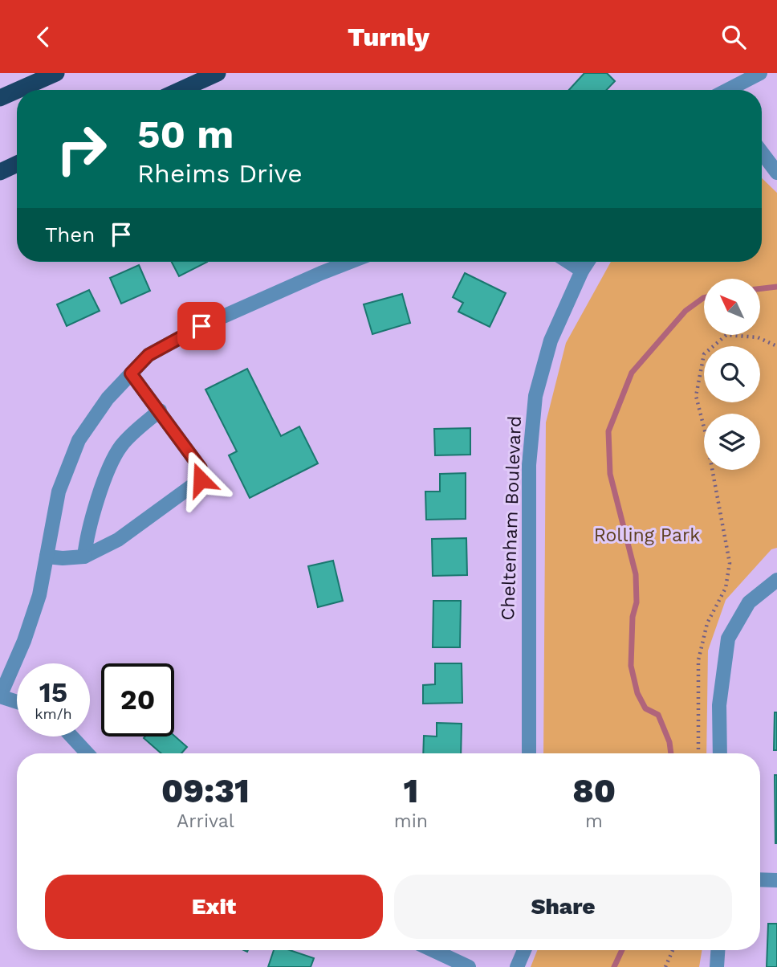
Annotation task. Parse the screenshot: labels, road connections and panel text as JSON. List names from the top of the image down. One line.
{"streets":{"street":["Cheltenham Boulevard"]},"parks":["Rolling Park"],"north":"top left","page":{"header":"Turnly","turn":["50 m","Rheims Drive"],"then":"Then","speed":"15 km/h","limit":"20","eta":["09:31","Arrival","1","min","80","m"],"buttons":["Exit","Share"]}}
